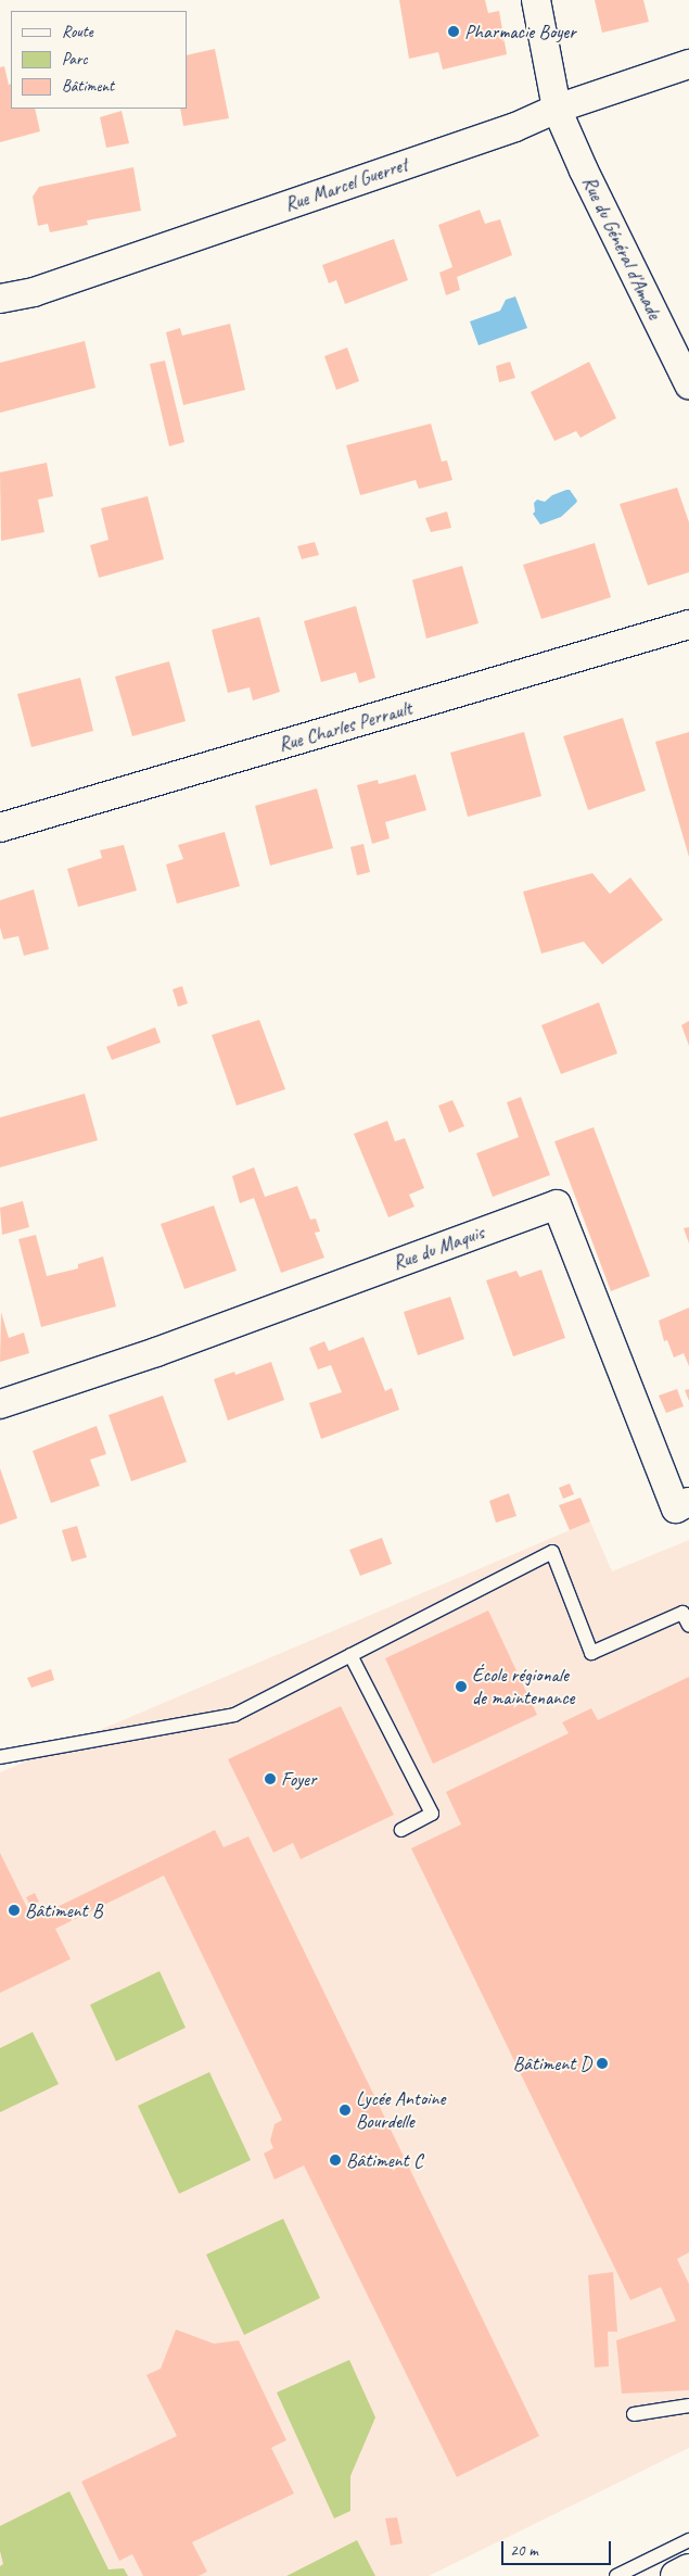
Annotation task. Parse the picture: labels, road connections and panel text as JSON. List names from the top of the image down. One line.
{"streets":{"street":["Rue Marcel Guerret","Rue du Général d'Amade","Rue Charles Perrault","Rue du Maquis"]},"crossings":[["Rue Marcel Guerret","Rue du Général d'Amade"]],"places":["Pharmacie Boyer","École régionale de maintenance","Foyer","Bâtiment B","Bâtiment D","Lycée Antoine Bourdelle","Bâtiment C"],"legend":["Route","Parc","Bâtiment"],"scale_bar":"20 m"}
